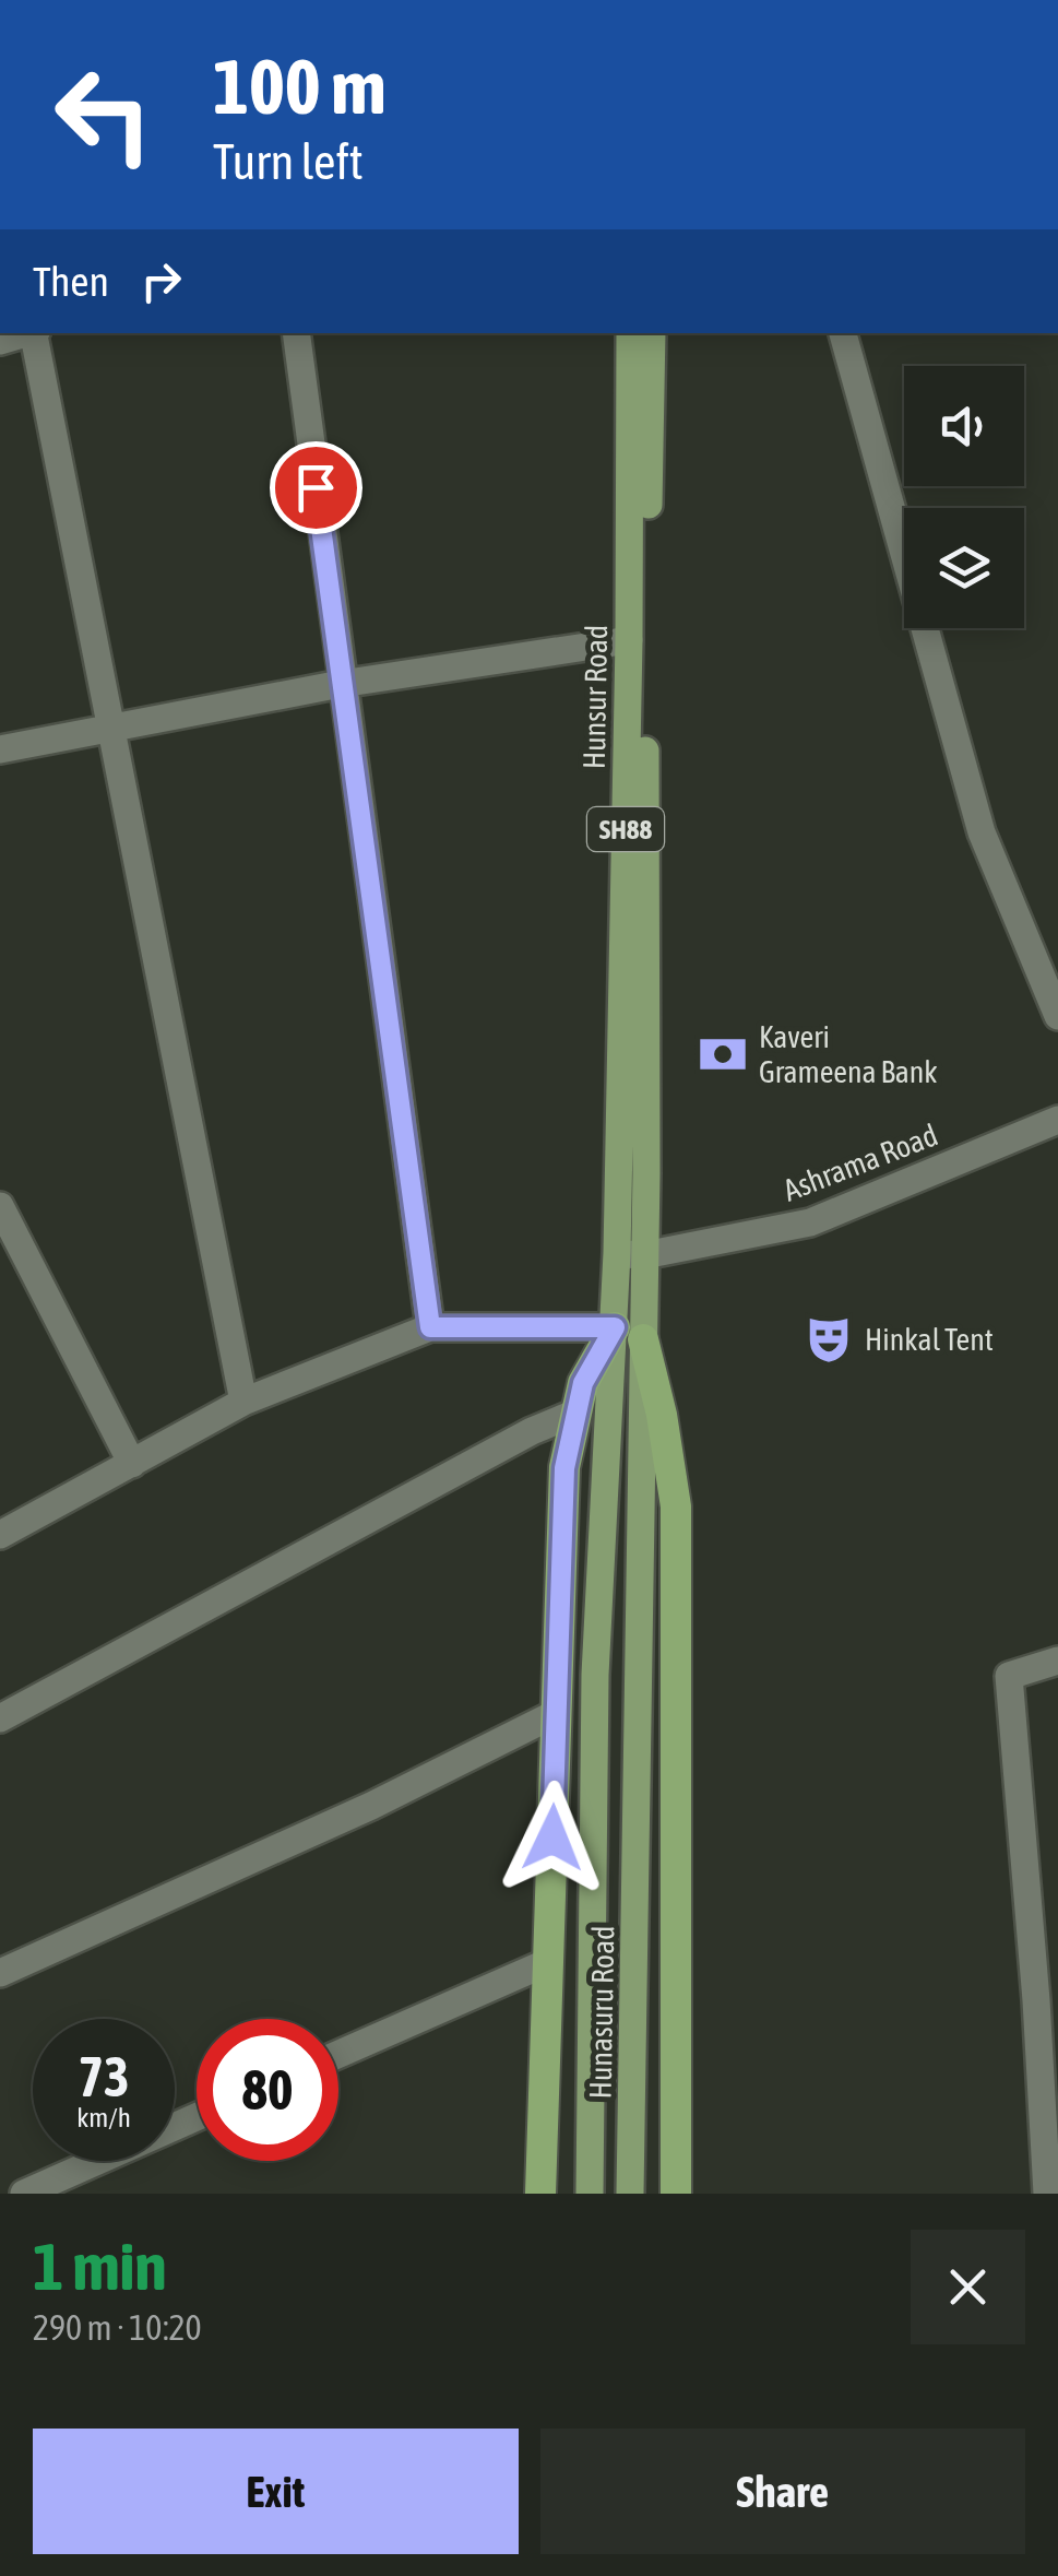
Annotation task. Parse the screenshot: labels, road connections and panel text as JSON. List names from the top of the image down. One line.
{"streets":{"main road":["Hunsur Road","SH88","Hunasuru Road"],"street":["Ashrama Road"]},"crossings":[["Hunsur Road","Ashrama Road"]],"places":{"bank":["Kaveri Grameena Bank"],"theatre":["Hinkal Tent"]},"page":{"turn":["100 m","Turn left"],"then":"Then","speed":"73 km/h","limit":"80","heading":["1 min","290 m · 10:20"],"buttons":["Exit","Share"]}}
